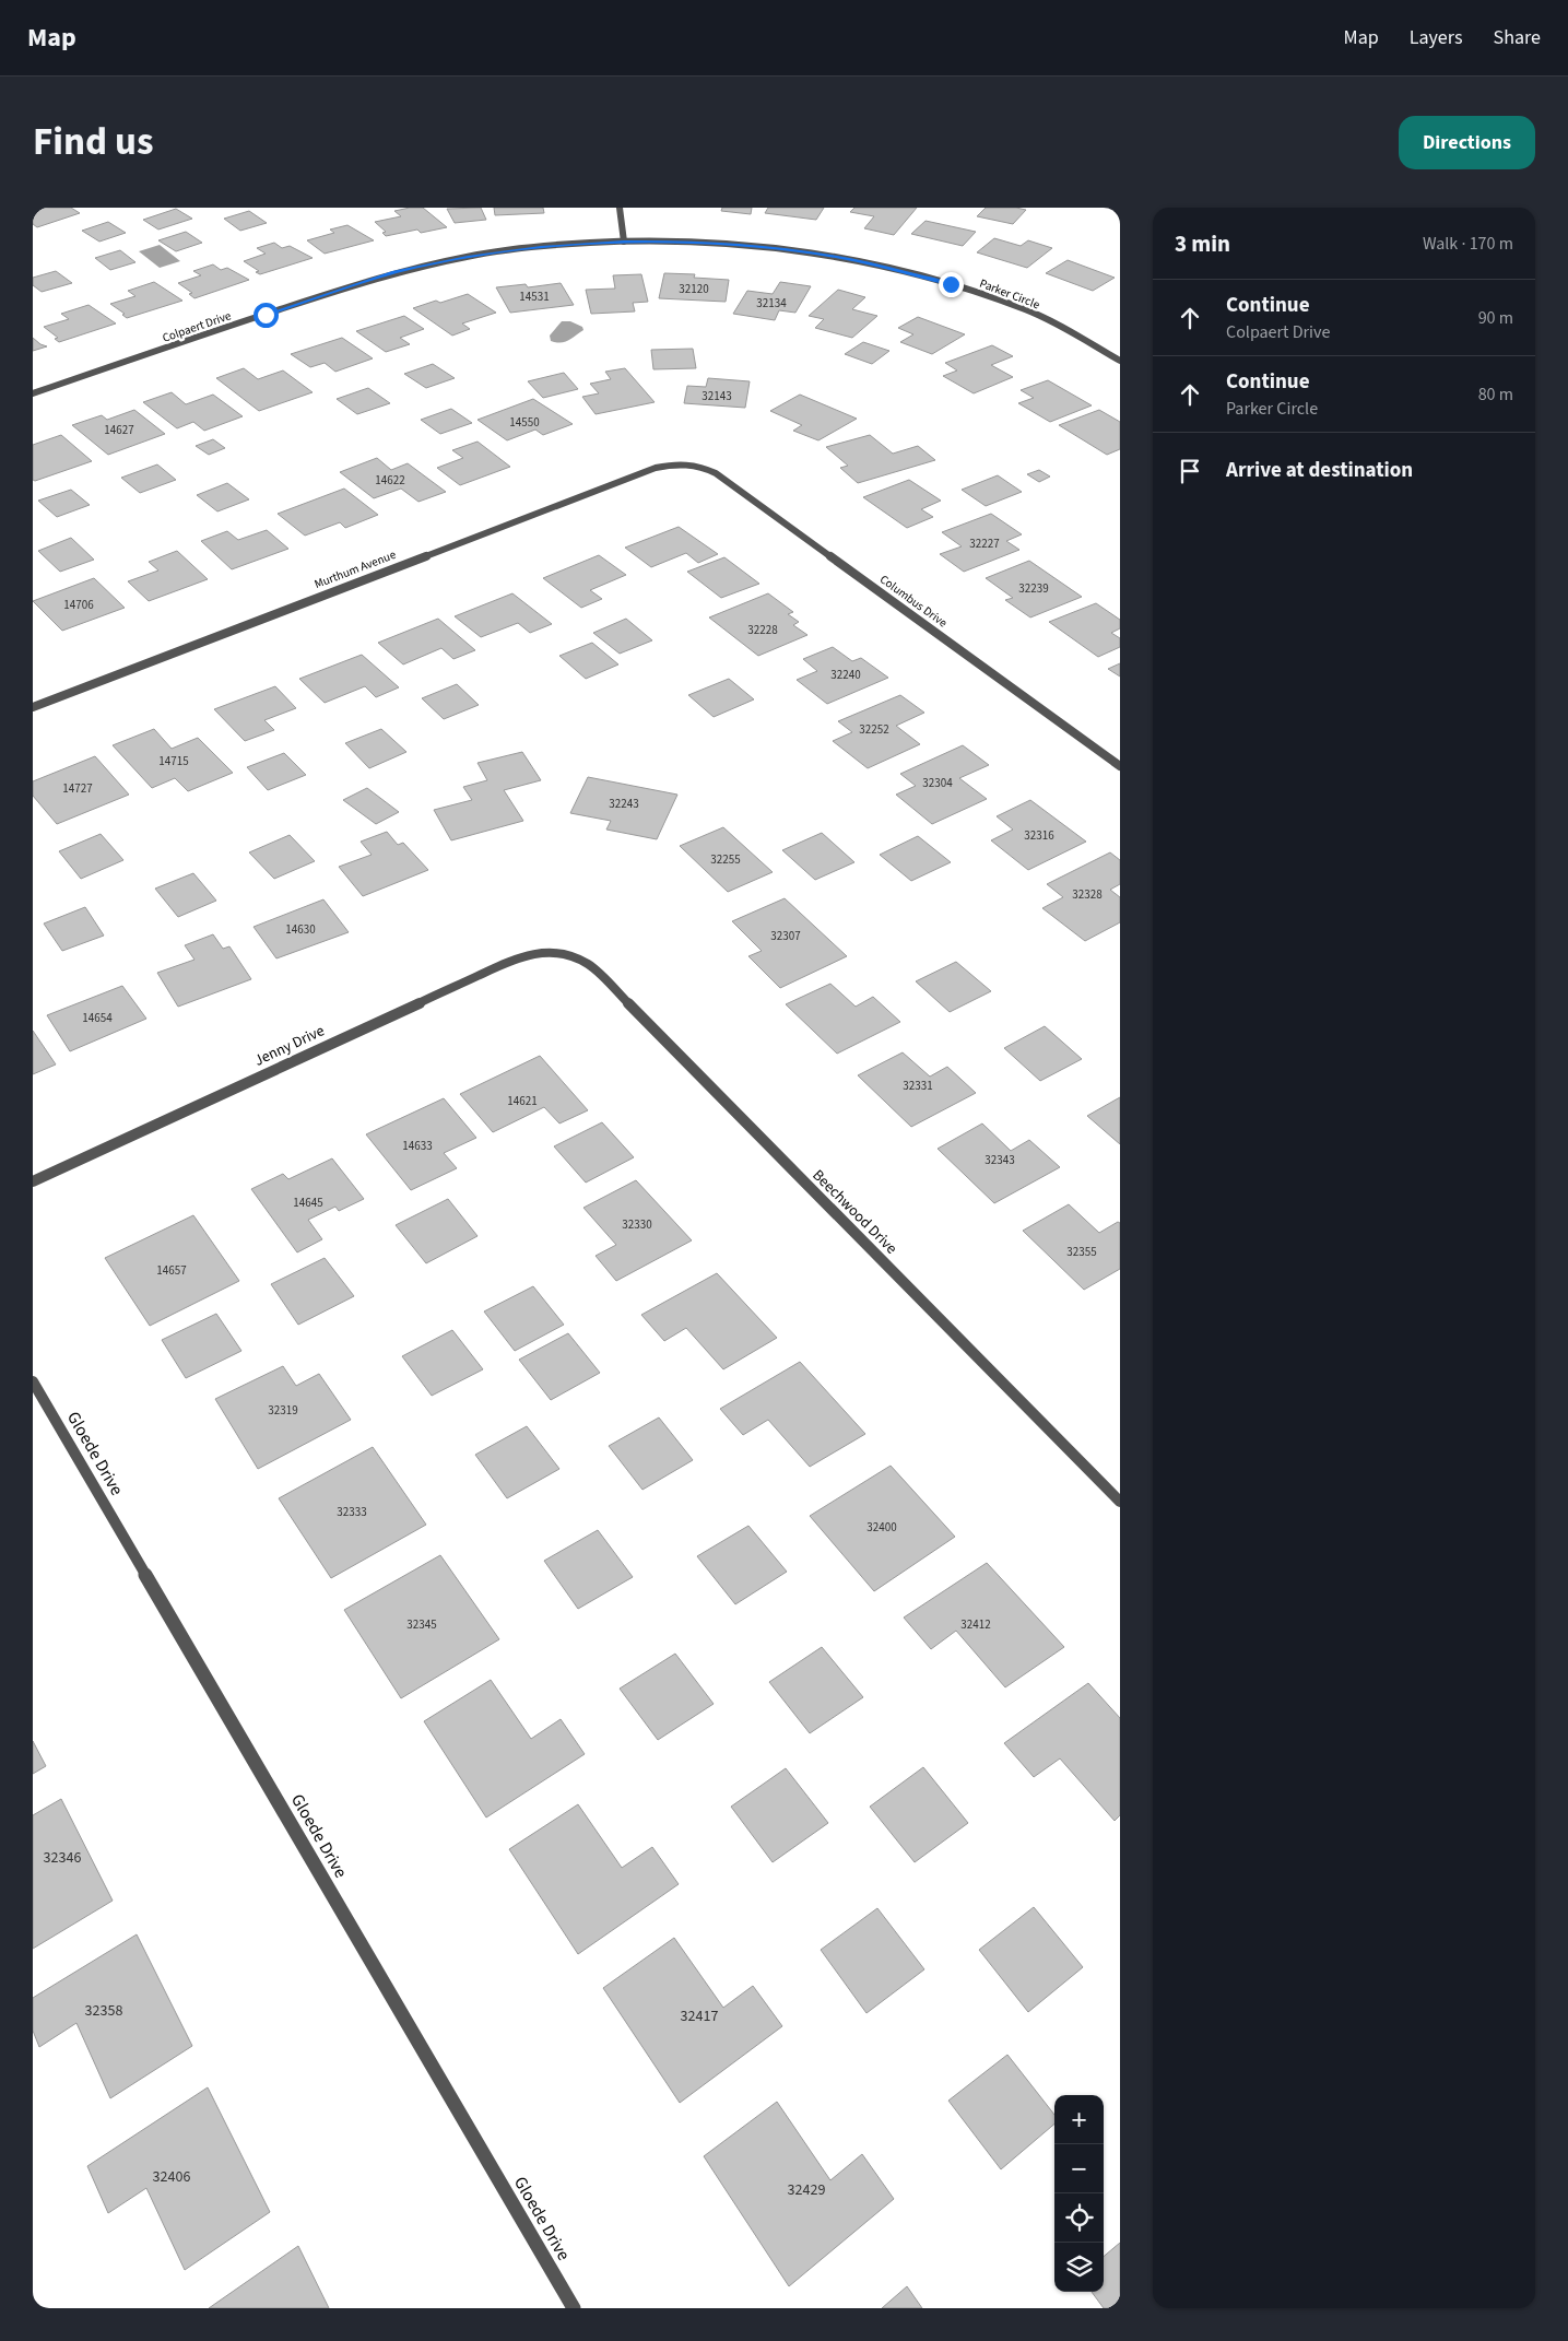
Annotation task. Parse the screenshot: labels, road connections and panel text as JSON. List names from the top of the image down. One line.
{"streets":{"street":["Parker Circle","Colpaert Drive","Murthum Avenue","Columbus Drive","Jenny Drive","Beechwood Drive","Gloede Drive"]},"crossings":[["Parker Circle","Colpaert Drive"],["Murthum Avenue","Columbus Drive"],["Jenny Drive","Beechwood Drive"]],"house_numbers":["32120","14531","32134","32143","14550","14627","14622","32227","32239","14706","32228","32240","32252","14715","32304","14727","32243","32316","32255","32328","14630","32307","14654","32331","14621","14633","32343","14645","32330","32355","14657","32319","32333","32400","32345","32412","32346","32358","32417","32406","32429"],"page":{"header":"Map","nav":["Map","Layers","Share"],"title":"Find us","buttons":"Directions","heading":["3 min","Walk · 170 m"],"list":[["Continue","Colpaert Drive","90 m"],["Continue","Parker Circle","80 m"],"Arrive at destination"],"map_buttons":["+","−"]}}
